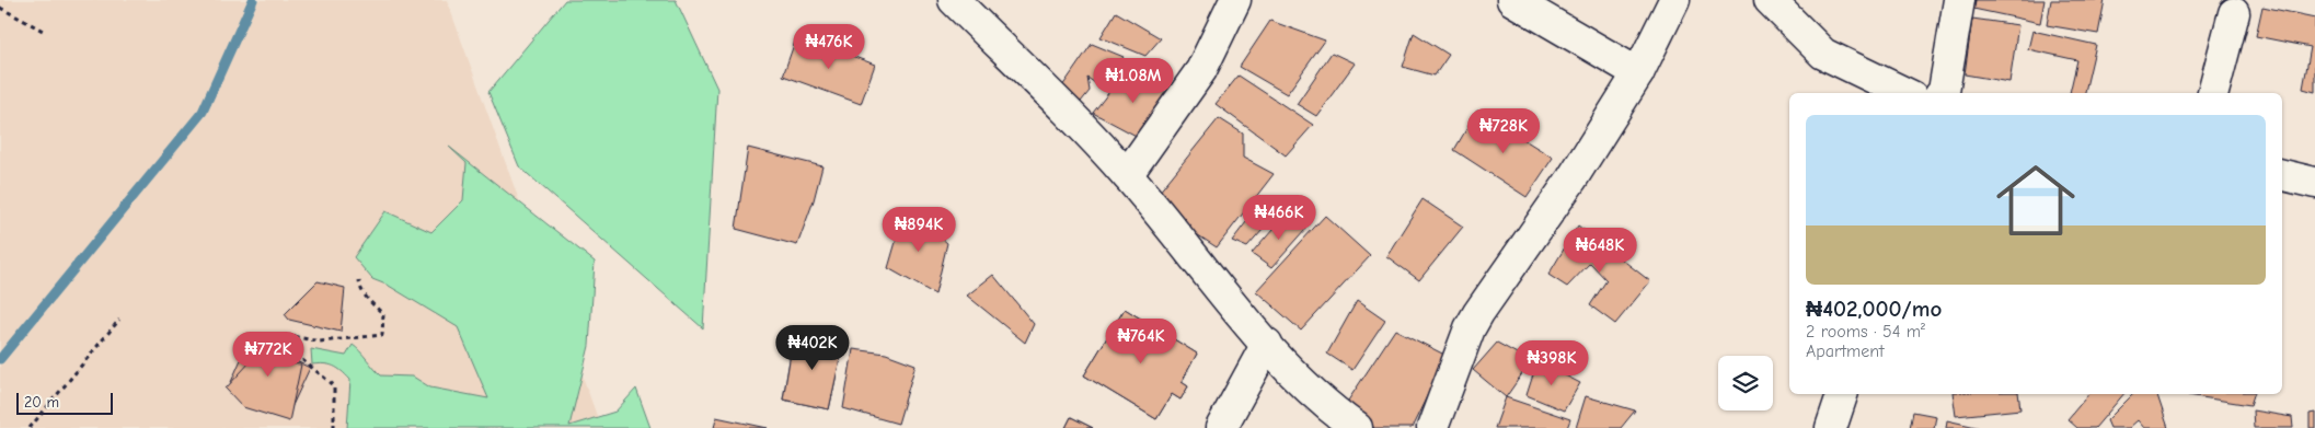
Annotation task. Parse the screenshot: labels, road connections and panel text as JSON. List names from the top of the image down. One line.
{"scale_bar":"20 m","page":{"price":["₦476K","₦1.08M","₦728K","₦466K","₦894K","₦648K","₦764K","₦402K","₦772K","₦398K"],"list":[{"name":"₦402,000/mo","note":"2 rooms · 54 m² · Apartment"}],"scale":"20 m"}}
